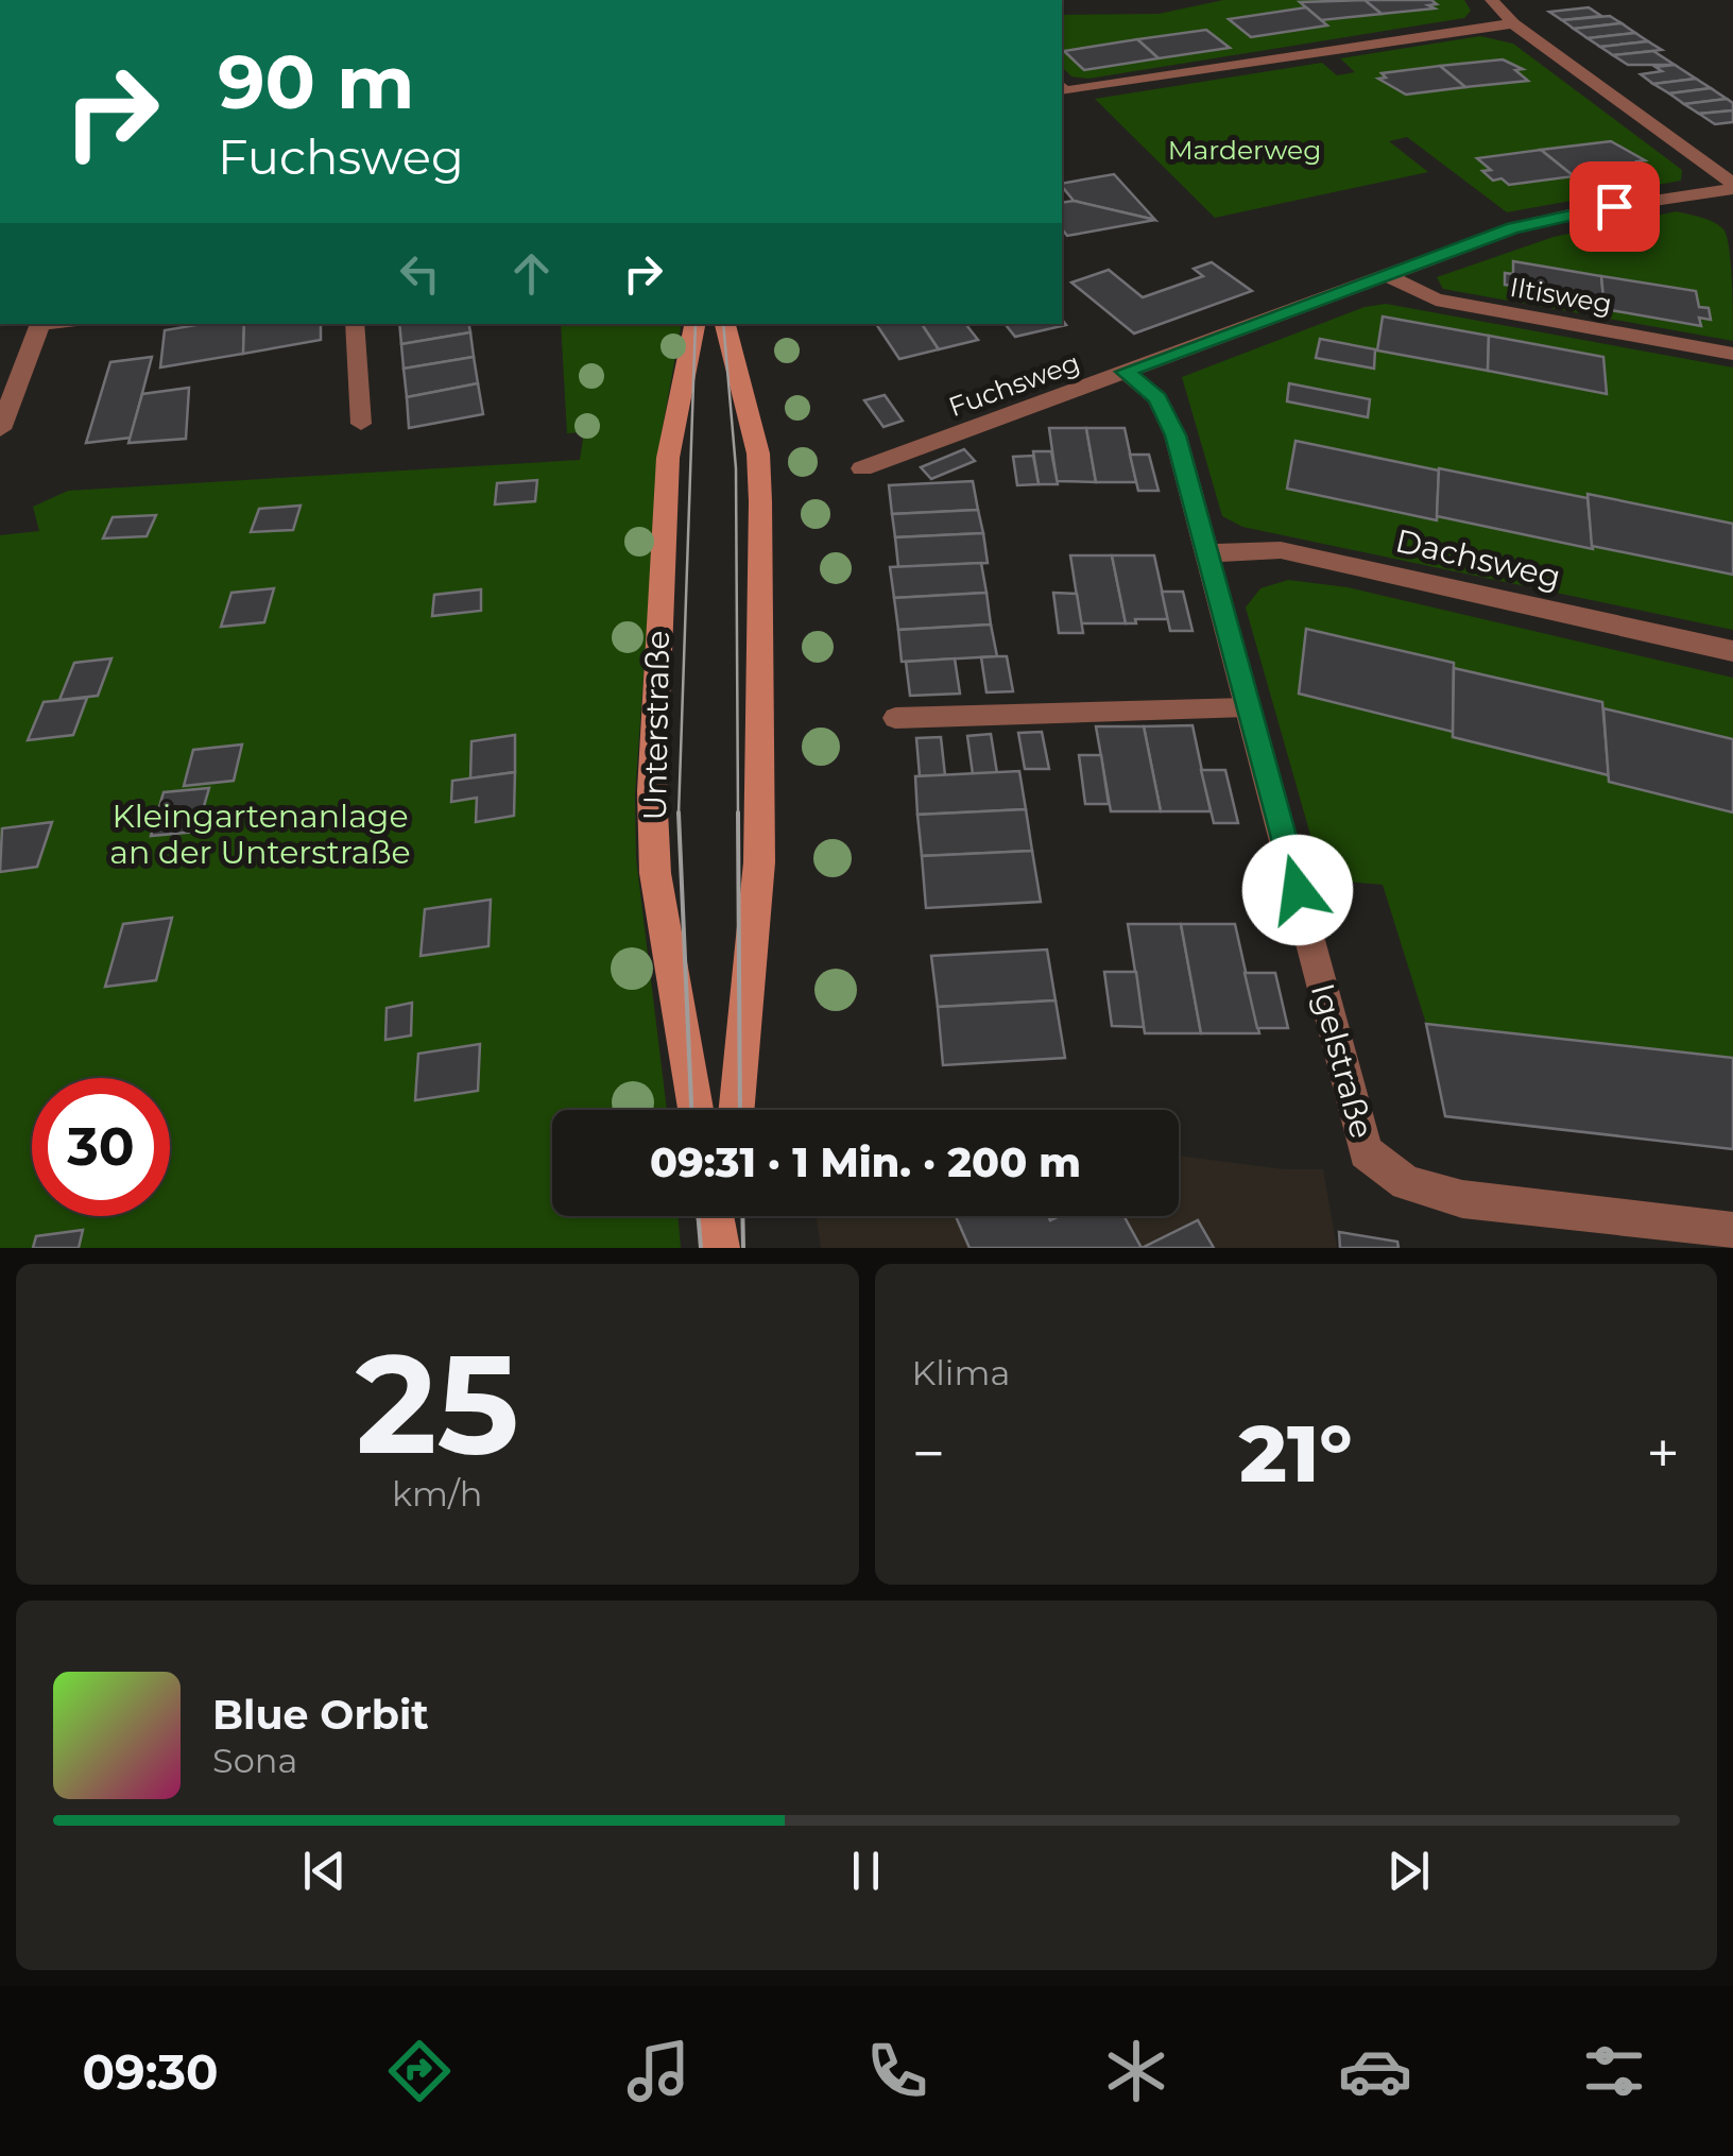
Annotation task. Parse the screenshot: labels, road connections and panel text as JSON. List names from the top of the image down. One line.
{"streets":{"main road":["Unterstraße"],"street":["Iltisweg","Fuchsweg","Dachsweg","Igelstraße"]},"crossings":[["Iltisweg","Fuchsweg"],["Fuchsweg","Igelstraße"],["Dachsweg","Igelstraße"]],"parks":["Marderweg","Kleingartenanlage an der Unterstraße"],"page":{"turn":["90 m","Fuchsweg"],"limit":"30","trip":"09:31 · 1 Min. · 200 m","tile":[["25","km/h"],"Klima"],"heat":["−","21°","+"],"song":["Blue Orbit","Sona"],"tabs":"09:30"}}
